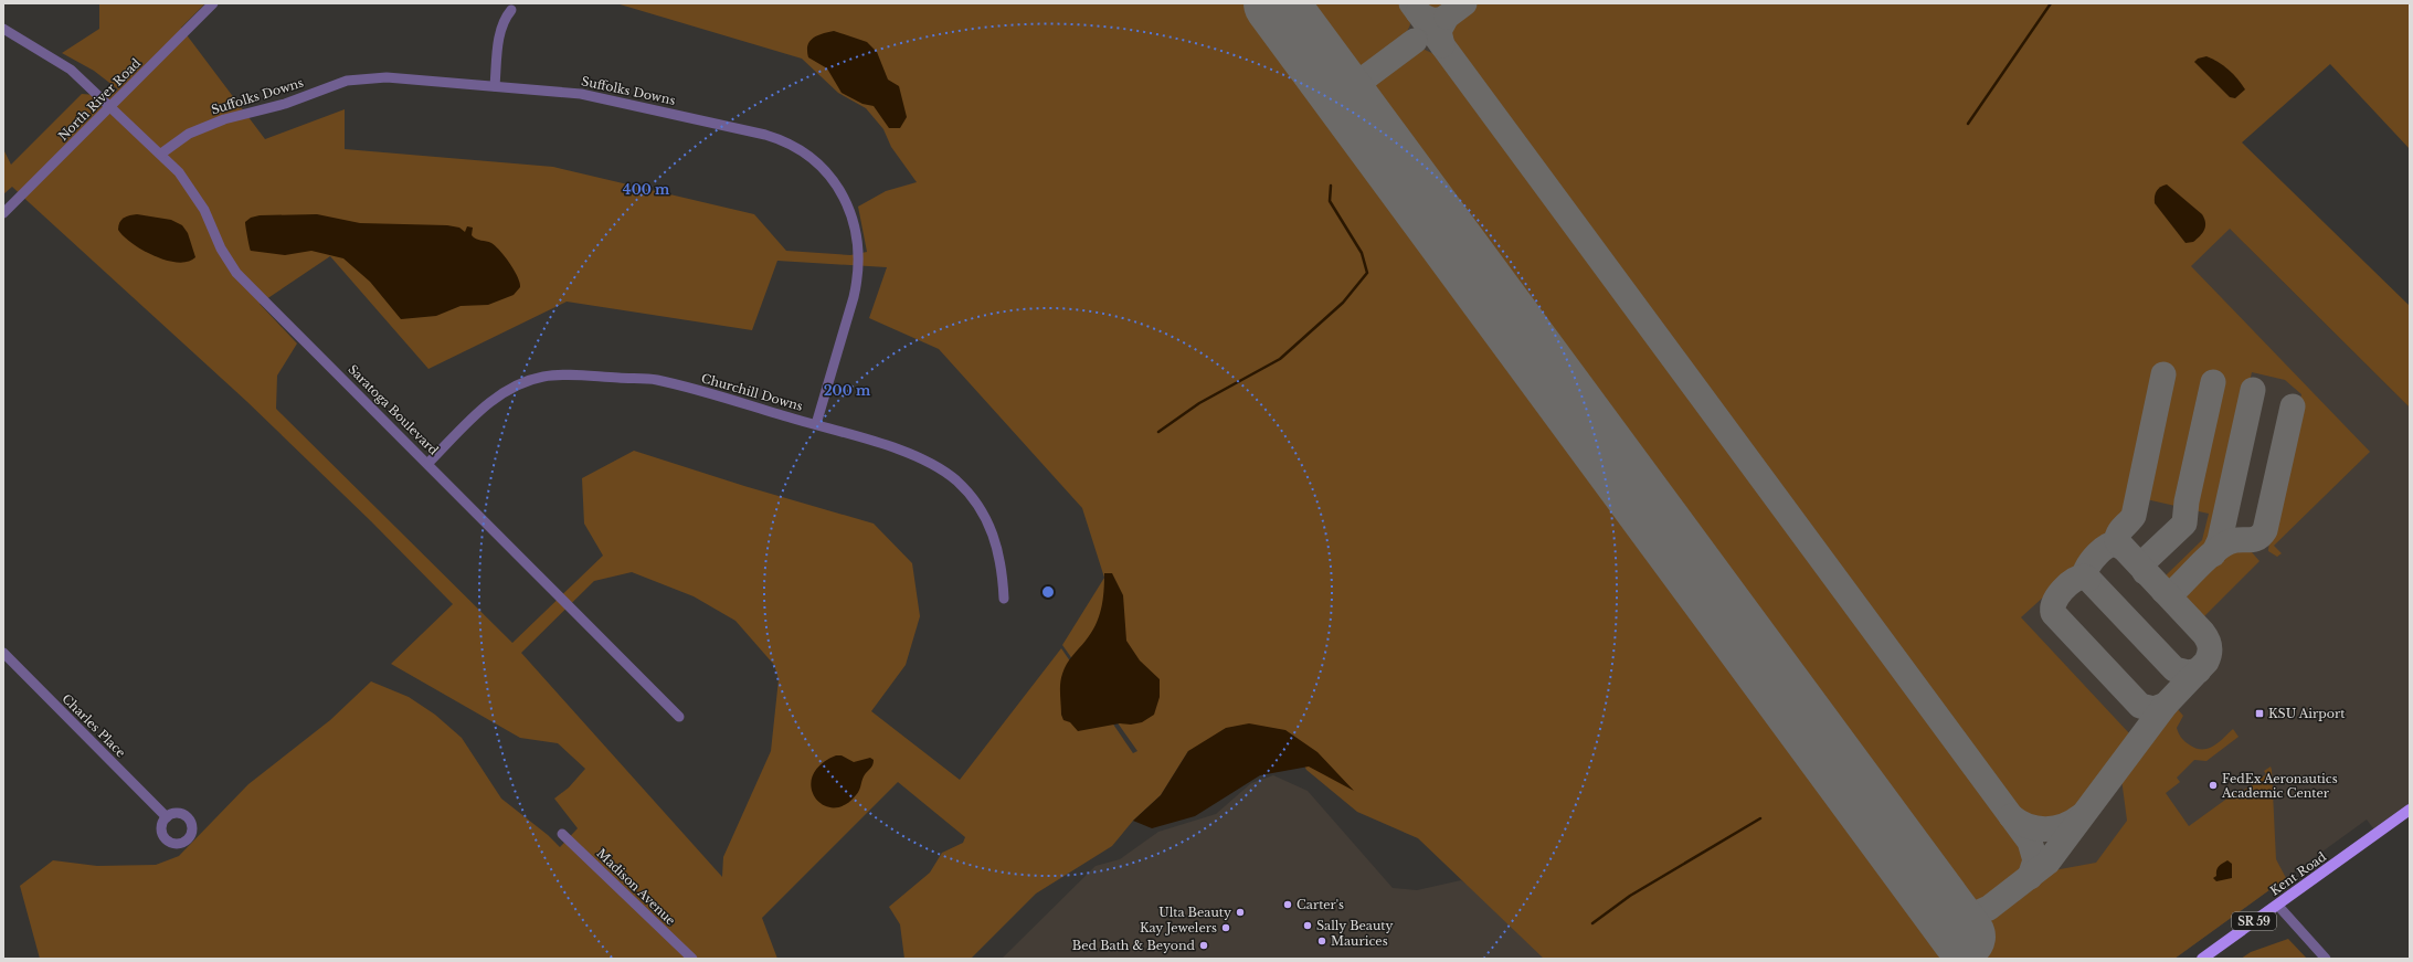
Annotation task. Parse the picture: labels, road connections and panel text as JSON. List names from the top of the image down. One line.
{"streets":{"main road":["Kent Road","SR 59"],"street":["Suffolks Downs","North River Road","Churchill Downs","Saratoga Boulevard","Charles Place","Madison Avenue"]},"crossings":[["Suffolks Downs","Churchill Downs"],["Suffolks Downs","Saratoga Boulevard"],["North River Road","Saratoga Boulevard"],["Churchill Downs","Saratoga Boulevard"]],"places":{"transit":["KSU Airport"],"other":["FedEx Aeronautics Academic Center","Carter's","Ulta Beauty","Sally Beauty","Kay Jewelers","Maurices","Bed Bath & Beyond"]},"rings":["400 m","200 m"]}
